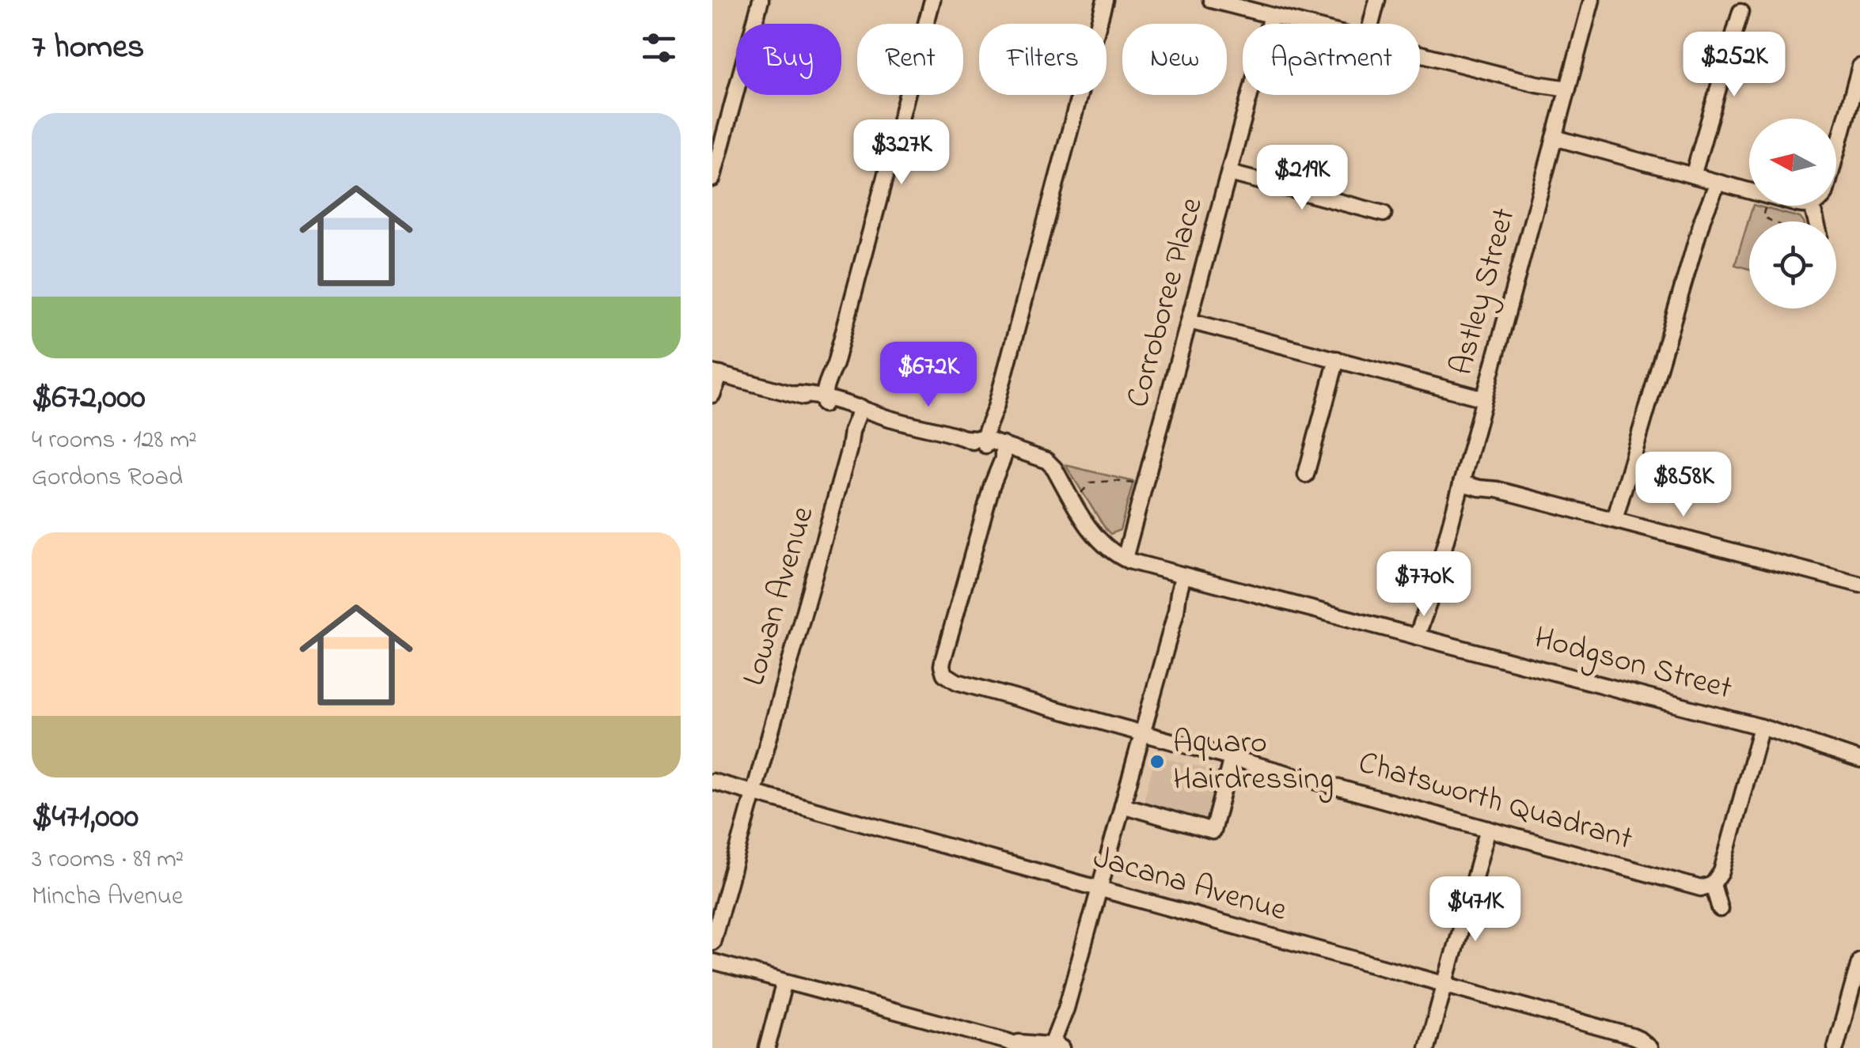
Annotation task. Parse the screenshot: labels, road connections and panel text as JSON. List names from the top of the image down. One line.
{"streets":{"street":["Astley Street","Corroboree Place","Lowan Avenue","Hodgson Street","Chatsworth Quadrant","Jacana Avenue"]},"crossings":[["Astley Street","Hodgson Street"],["Corroboree Place","Hodgson Street"],["Lowan Avenue","Hodgson Street"],["Lowan Avenue","Jacana Avenue"],["Hodgson Street","Chatsworth Quadrant"]],"places":["Aquaro Hairdressing"],"north":"left","page":{"heading":"7 homes","chip":["Buy","Rent","Filters","New","Apartment"],"price":["$252K","$327K","$219K","$672K","$858K","$770K","$471K"],"list":[{"name":"$672,000","note":"4 rooms · 128 m² · Gordons Road"},{"name":"$471,000","note":"3 rooms · 89 m² · Mincha Avenue"}]}}
